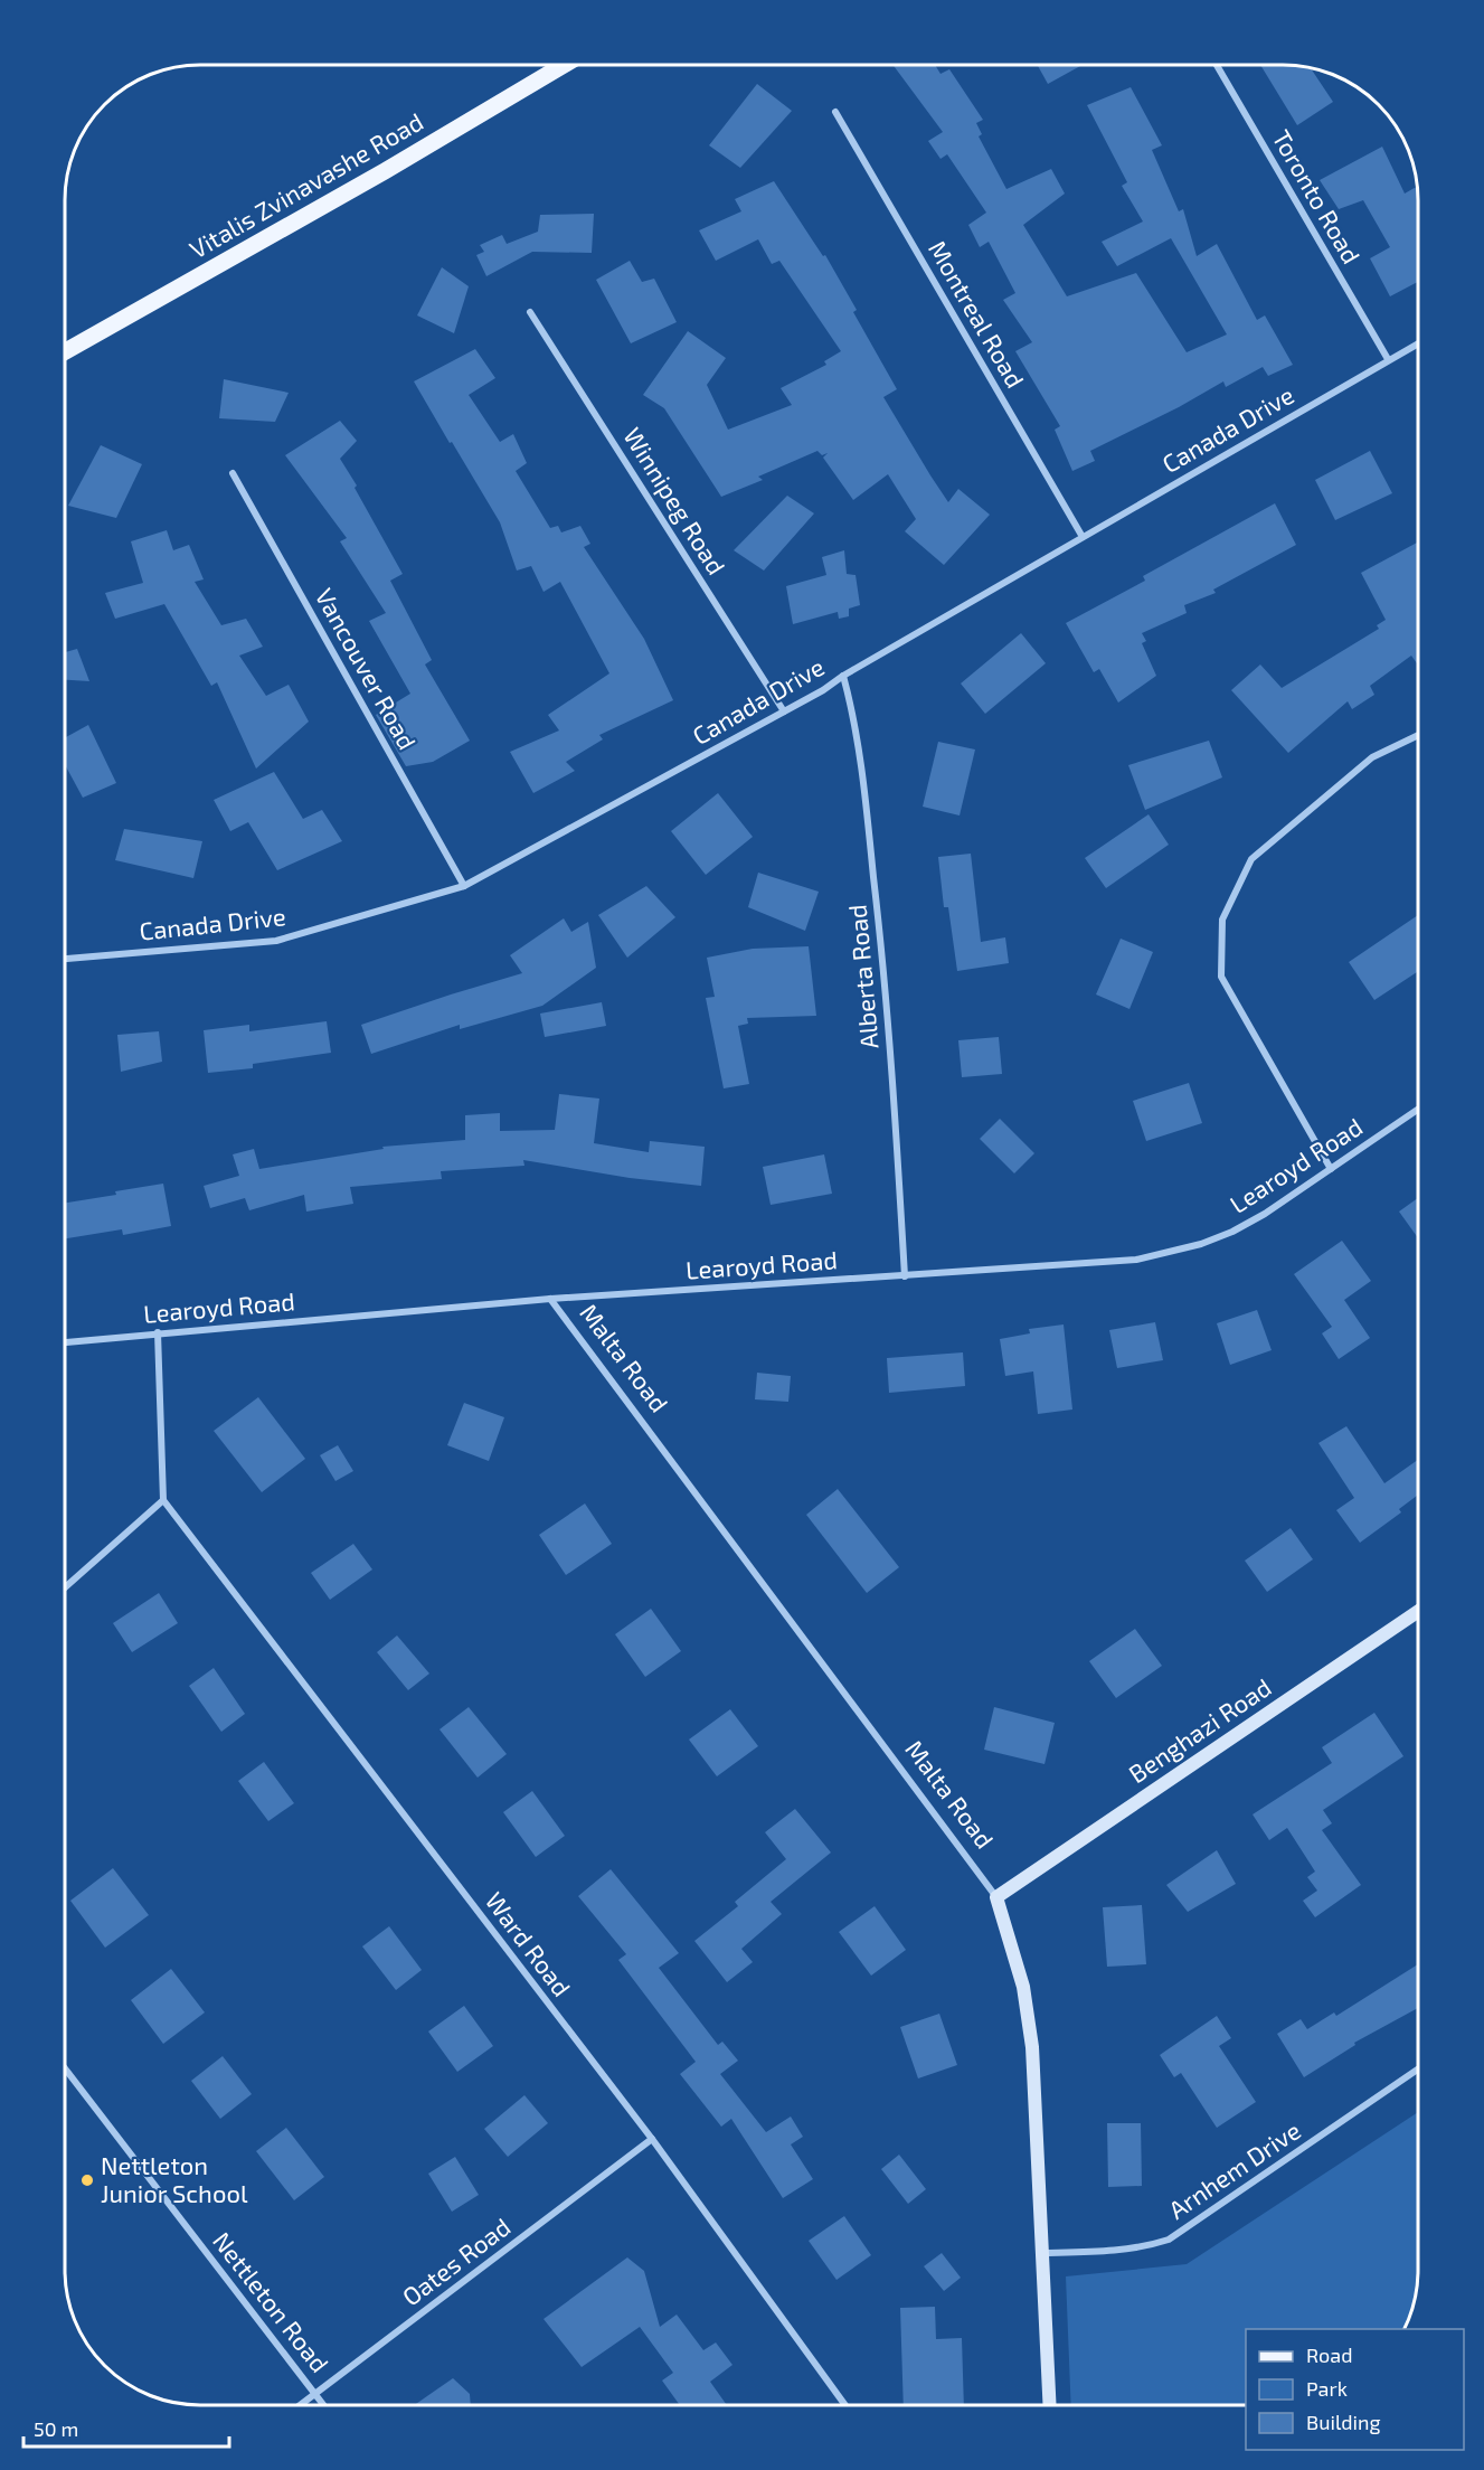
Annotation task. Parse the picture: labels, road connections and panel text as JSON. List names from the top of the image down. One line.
{"streets":{"main road":["Vitalis Zvinavashe Road"],"street":["Toronto Road","Montreal Road","Canada Drive","Winnipeg Road","Vancouver Road","Alberta Road","Learoyd Road","Malta Road","Benghazi Road","Ward Road","Arnhem Drive","Oates Road","Nettleton Road"]},"crossings":[["Toronto Road","Canada Drive"],["Montreal Road","Canada Drive"],["Canada Drive","Winnipeg Road"],["Canada Drive","Vancouver Road"],["Canada Drive","Alberta Road"],["Alberta Road","Learoyd Road"],["Learoyd Road","Malta Road"],["Malta Road","Benghazi Road"],["Malta Road","Arnhem Drive"],["Ward Road","Oates Road"],["Oates Road","Nettleton Road"]],"places":["Nettleton Junior School"],"legend":["Road","Park","Building"],"scale_bar":"50 m"}
